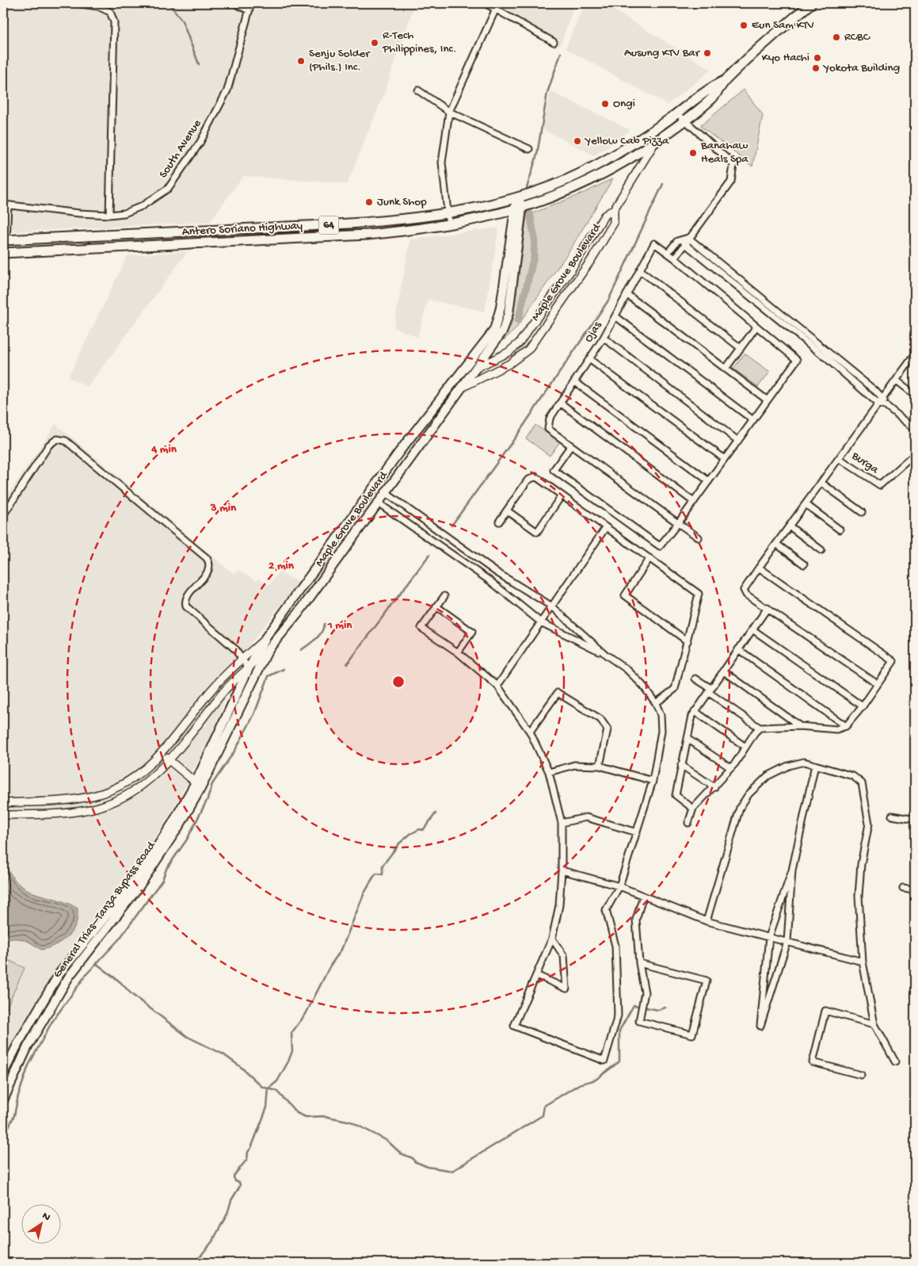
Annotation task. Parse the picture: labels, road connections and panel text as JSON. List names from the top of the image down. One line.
{"streets":{"main road":["64","Antero Soriano Highway","Maple Grove Boulevard","General Trias–Tanza Bypass Road"],"street":["South Avenue","Ojas","Burga"]},"crossings":[["Antero Soriano Highway","Maple Grove Boulevard"],["Maple Grove Boulevard","General Trias–Tanza Bypass Road"]],"places":["Eun Sam KTV","RCBC","R-Tech Philippines, Inc.","Ausung KTV Bar","Kyo Hachi","Senju Solder (Phils.) Inc.","Yokota Building","Ongi","Yellow Cab Pizza","Banahaw Heals Spa","Junk Shop"],"north":"top right","rings":["4 min","3 min","2 min","1 min"]}
